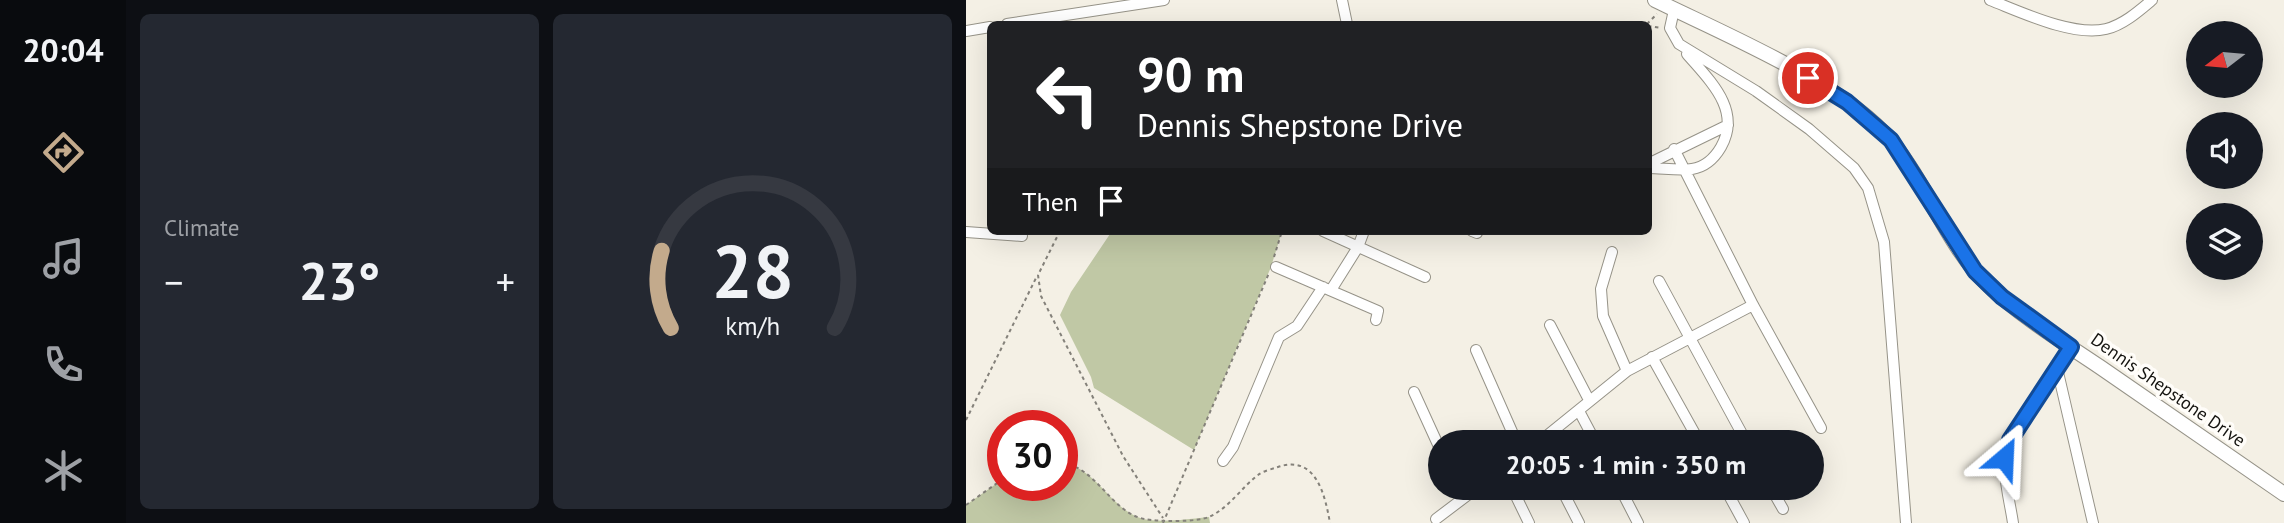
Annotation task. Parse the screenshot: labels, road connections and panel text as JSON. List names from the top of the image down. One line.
{"streets":{"street":["Dennis Shepstone Drive"]},"north":"left","page":{"tabs":"20:04","tile":"Climate","turn":["90 m","Dennis Shepstone Drive"],"then":"Then","heat":["−","23°","+"],"limit":"30","trip":"20:05 · 1 min · 350 m","gauge":["28","km/h"]}}
